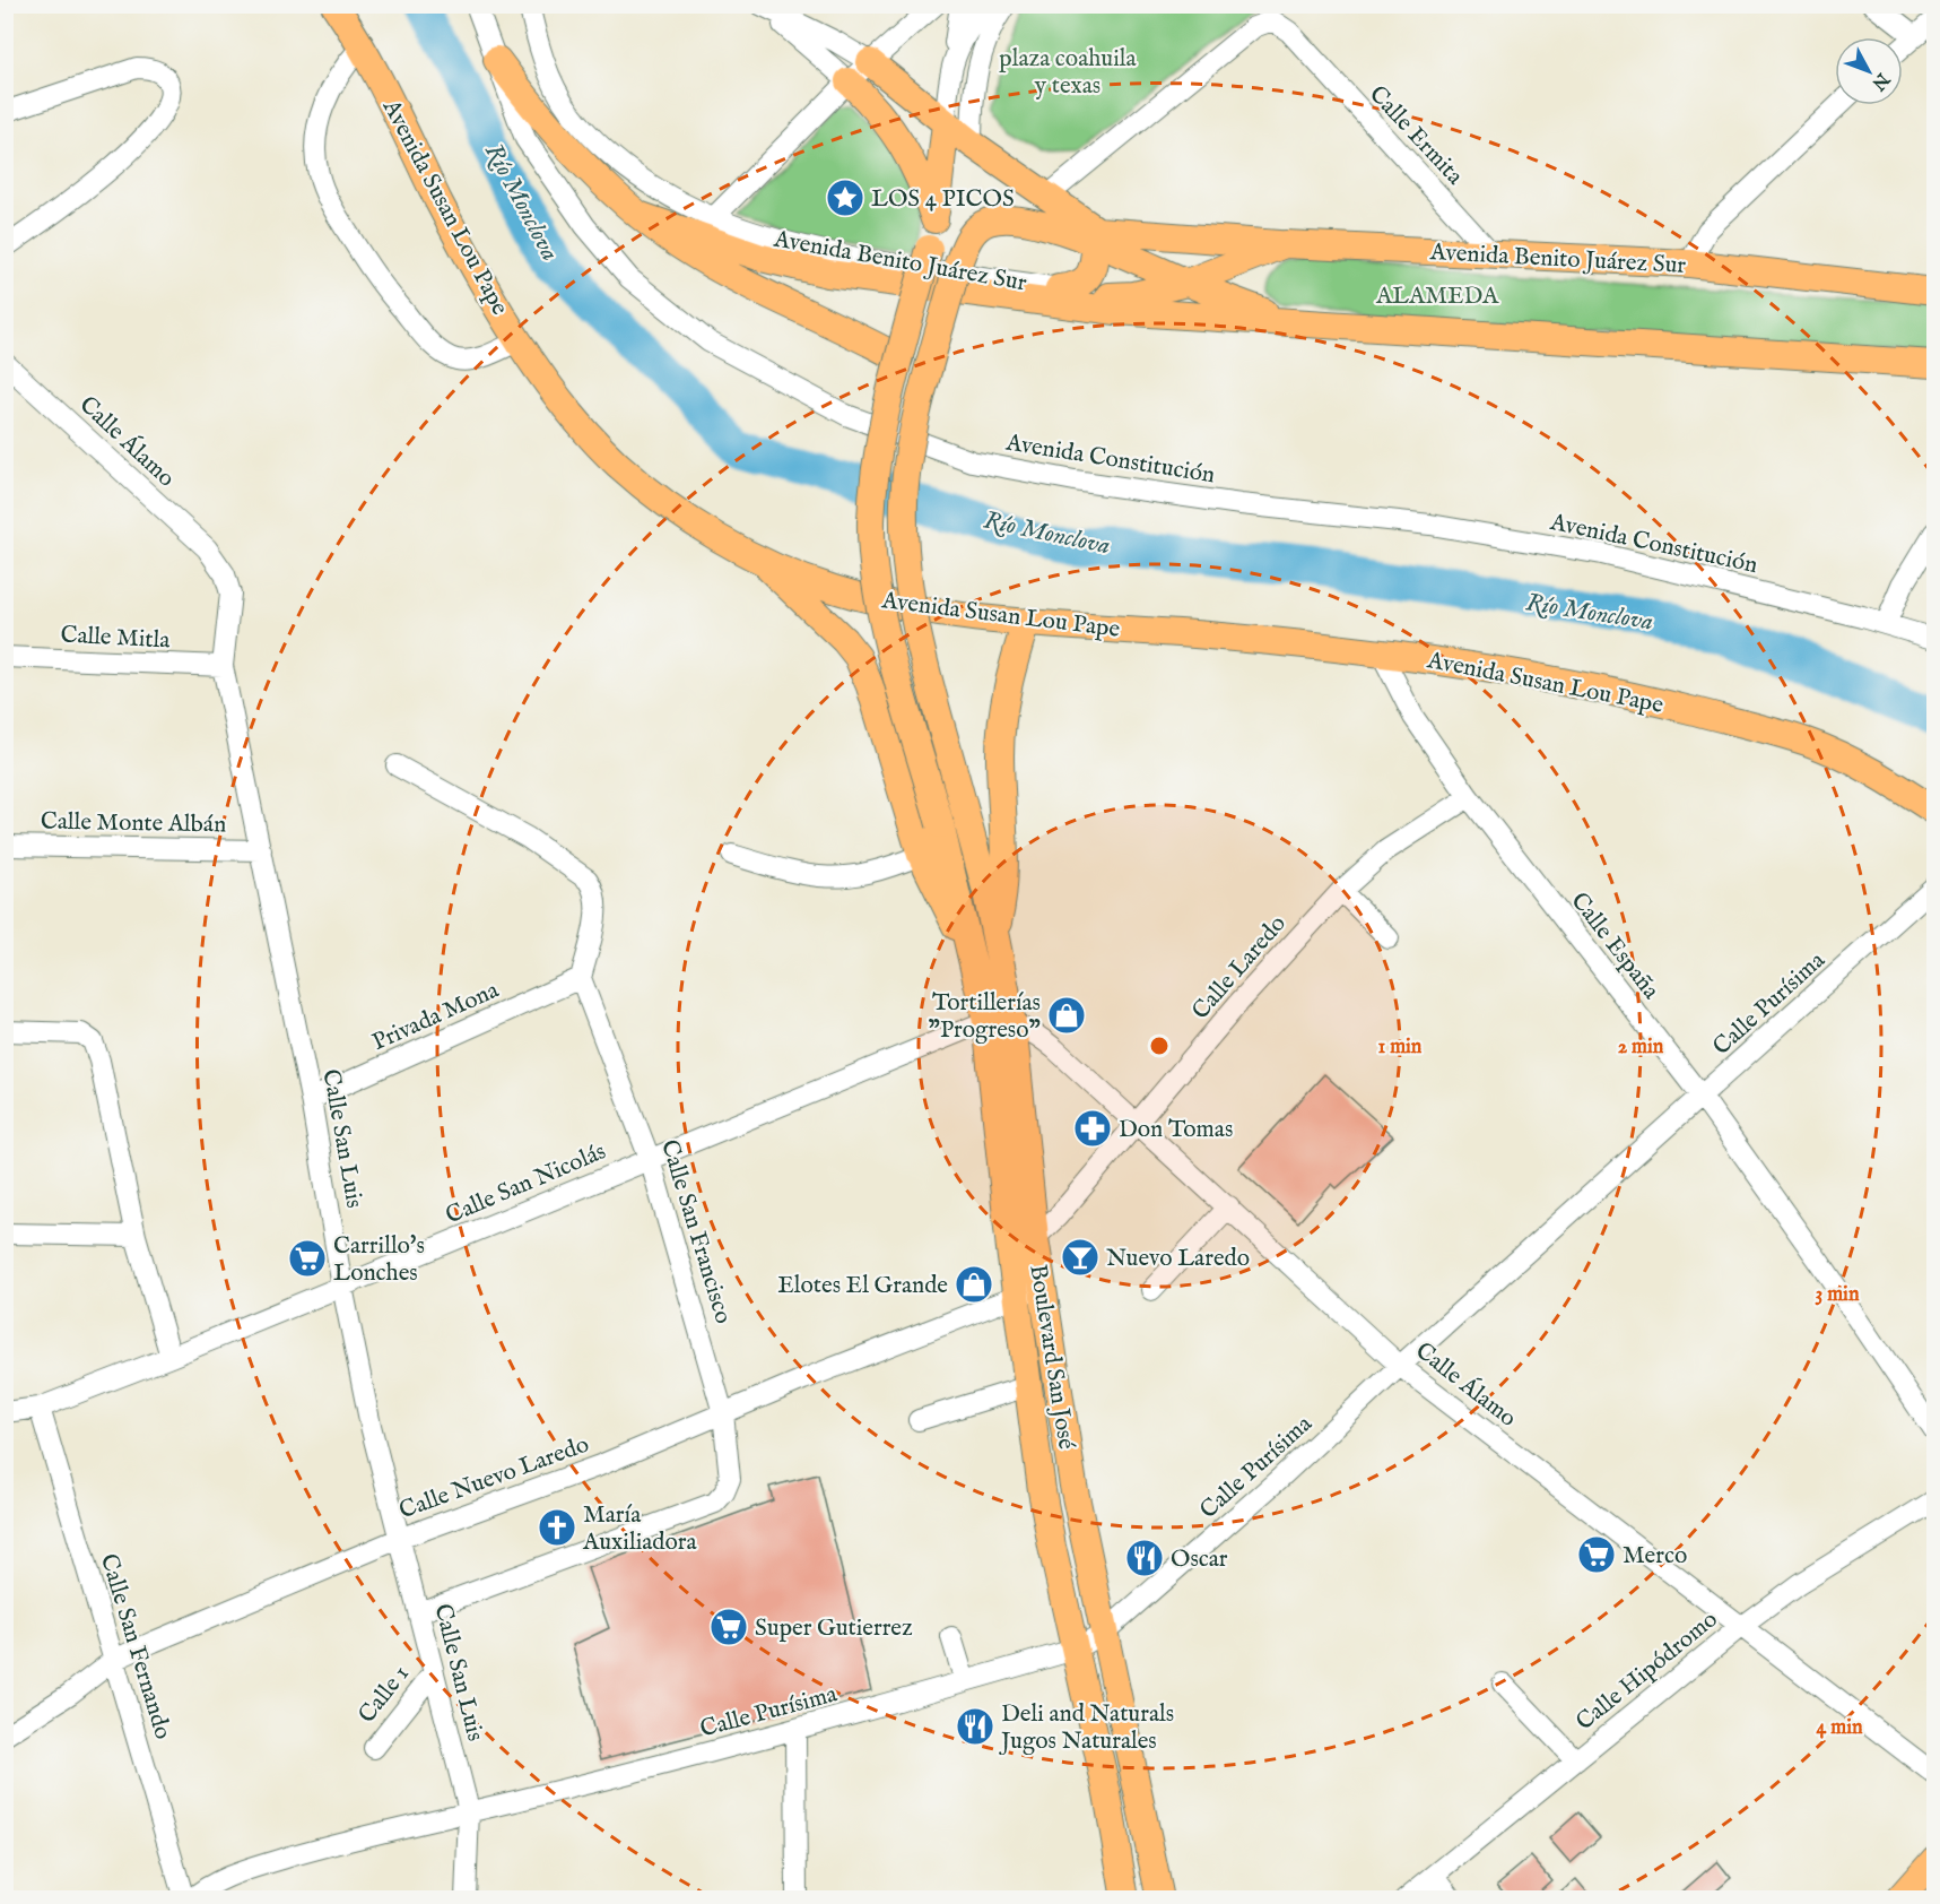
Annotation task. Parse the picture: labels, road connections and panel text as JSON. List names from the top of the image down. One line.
{"streets":{"main road":["Avenida Susan Lou Pape","Avenida Benito Juárez Sur","Boulevard San José"],"street":["Calle Ermita","Calle Álamo","Avenida Constitución","Calle Mitla","Calle Monte Albán","Calle España","Calle Laredo","Calle Purísima","Privada Mona","Calle San Luis","Calle San Nicolás","Calle San Francisco","Calle Nuevo Laredo","Calle San Fernando","Calle Hipódromo","Calle 1"]},"crossings":[["Calle Ermita","Avenida Benito Juárez Sur"],["Avenida Susan Lou Pape","Calle España"],["Avenida Benito Juárez Sur","Boulevard San José"],["Calle Álamo","Calle Laredo"],["Calle Álamo","Calle Purísima"],["Calle Álamo","Calle San Luis"],["Calle Álamo","Calle San Nicolás"],["Calle Álamo","Boulevard San José"],["Calle Álamo","Calle Hipódromo"],["Calle Mitla","Calle San Luis"],["Calle Monte Albán","Calle San Luis"],["Calle España","Calle Laredo"],["Calle España","Calle Purísima"],["Calle Laredo","Boulevard San José"],["Calle Purísima","Calle San Luis"],["Calle Purísima","Boulevard San José"],["Privada Mona","Calle San Luis"],["Privada Mona","Calle San Francisco"],["Calle San Luis","Calle San Nicolás"],["Calle San Luis","Calle San Francisco"],["Calle San Luis","Calle Nuevo Laredo"],["Calle San Luis","Calle 1"],["Calle San Nicolás","Calle San Francisco"],["Calle San Nicolás","Boulevard San José"],["Calle San Nicolás","Calle San Fernando"],["Calle San Francisco","Calle Nuevo Laredo"],["Boulevard San José","Calle Nuevo Laredo"],["Calle Nuevo Laredo","Calle San Fernando"]],"water":["Río Monclova"],"parks":["plaza coahuila y texas","ALAMEDA"],"places":{"place":["LOS 4 PICOS"],"shop":["Tortillerías \"Progreso\"","Elotes El Grande"],"pharmacy":["Don Tomas"],"bar":["Nuevo Laredo"],"supermarket":["Carrillo's Lonches","Merco","Super Gutierrez"],"church":["María Auxiliadora"],"restaurant":["Oscar","Deli and Naturals Jugos Naturales"]},"north":"bottom right","rings":["1 min","2 min","3 min","4 min"]}
